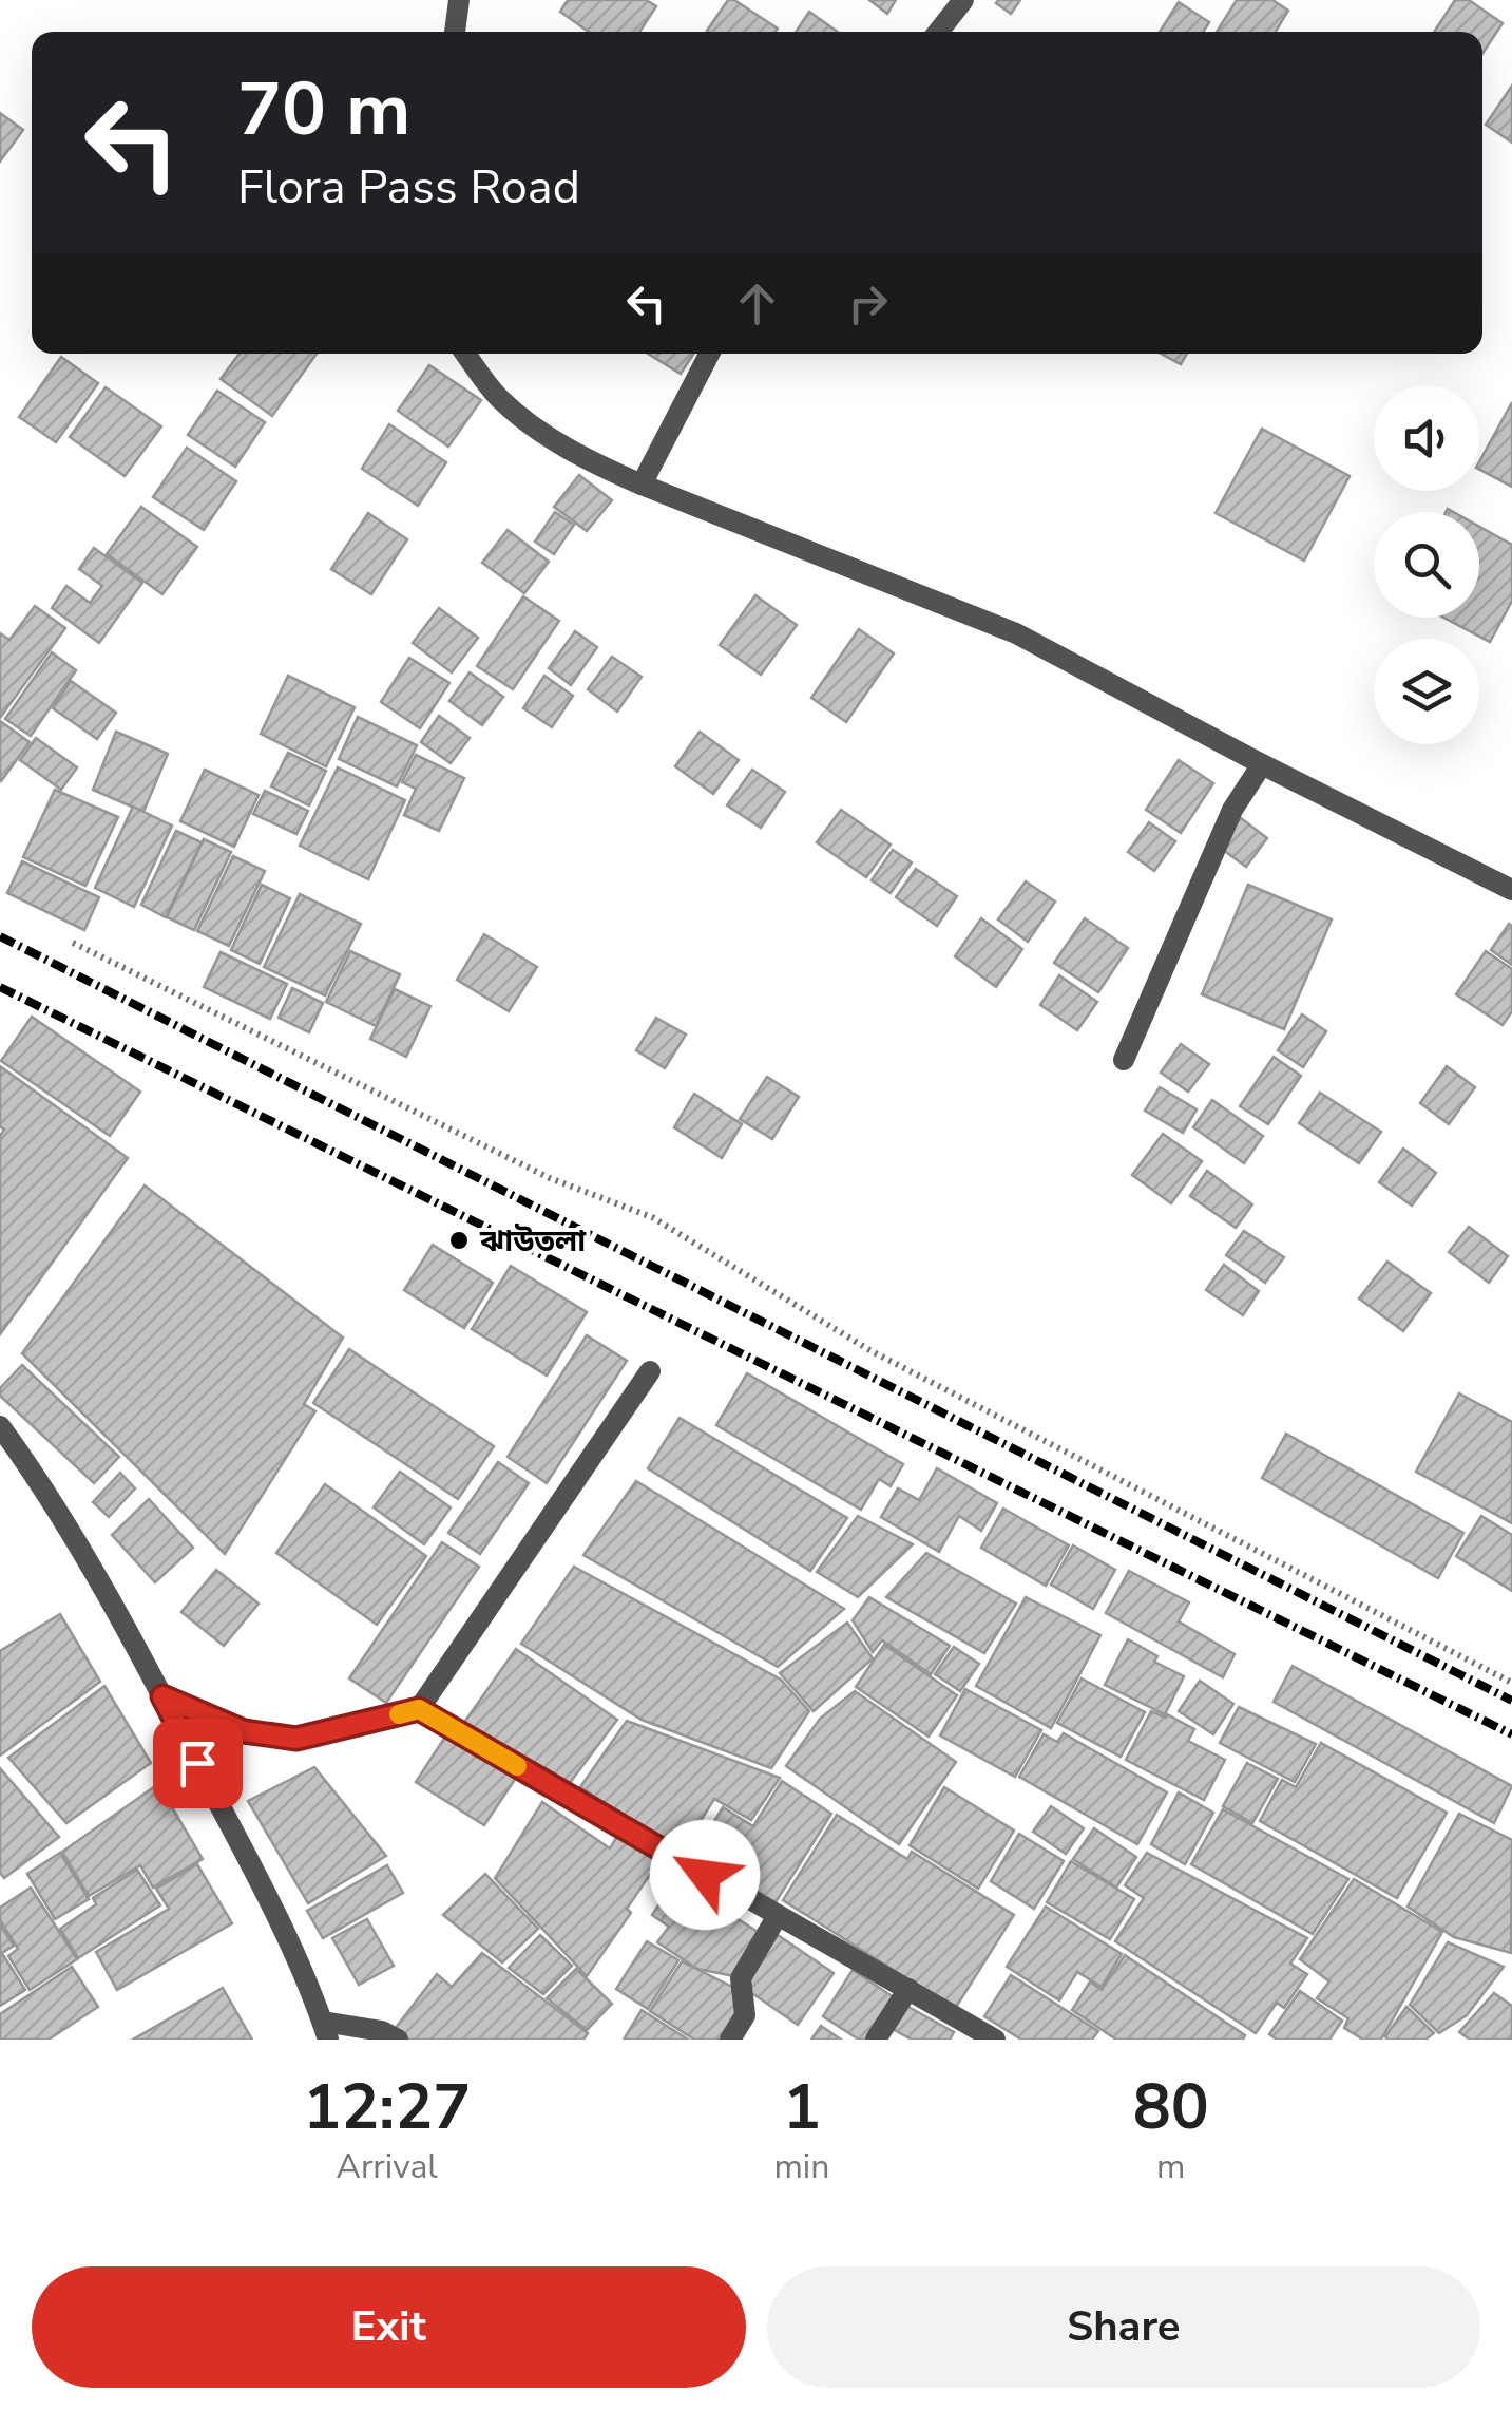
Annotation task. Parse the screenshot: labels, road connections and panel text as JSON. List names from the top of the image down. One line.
{"places":["ঝাউতলা"],"page":{"turn":["70 m","Flora Pass Road"],"eta":["12:27","Arrival","1","min","80","m"],"buttons":["Exit","Share"]}}
